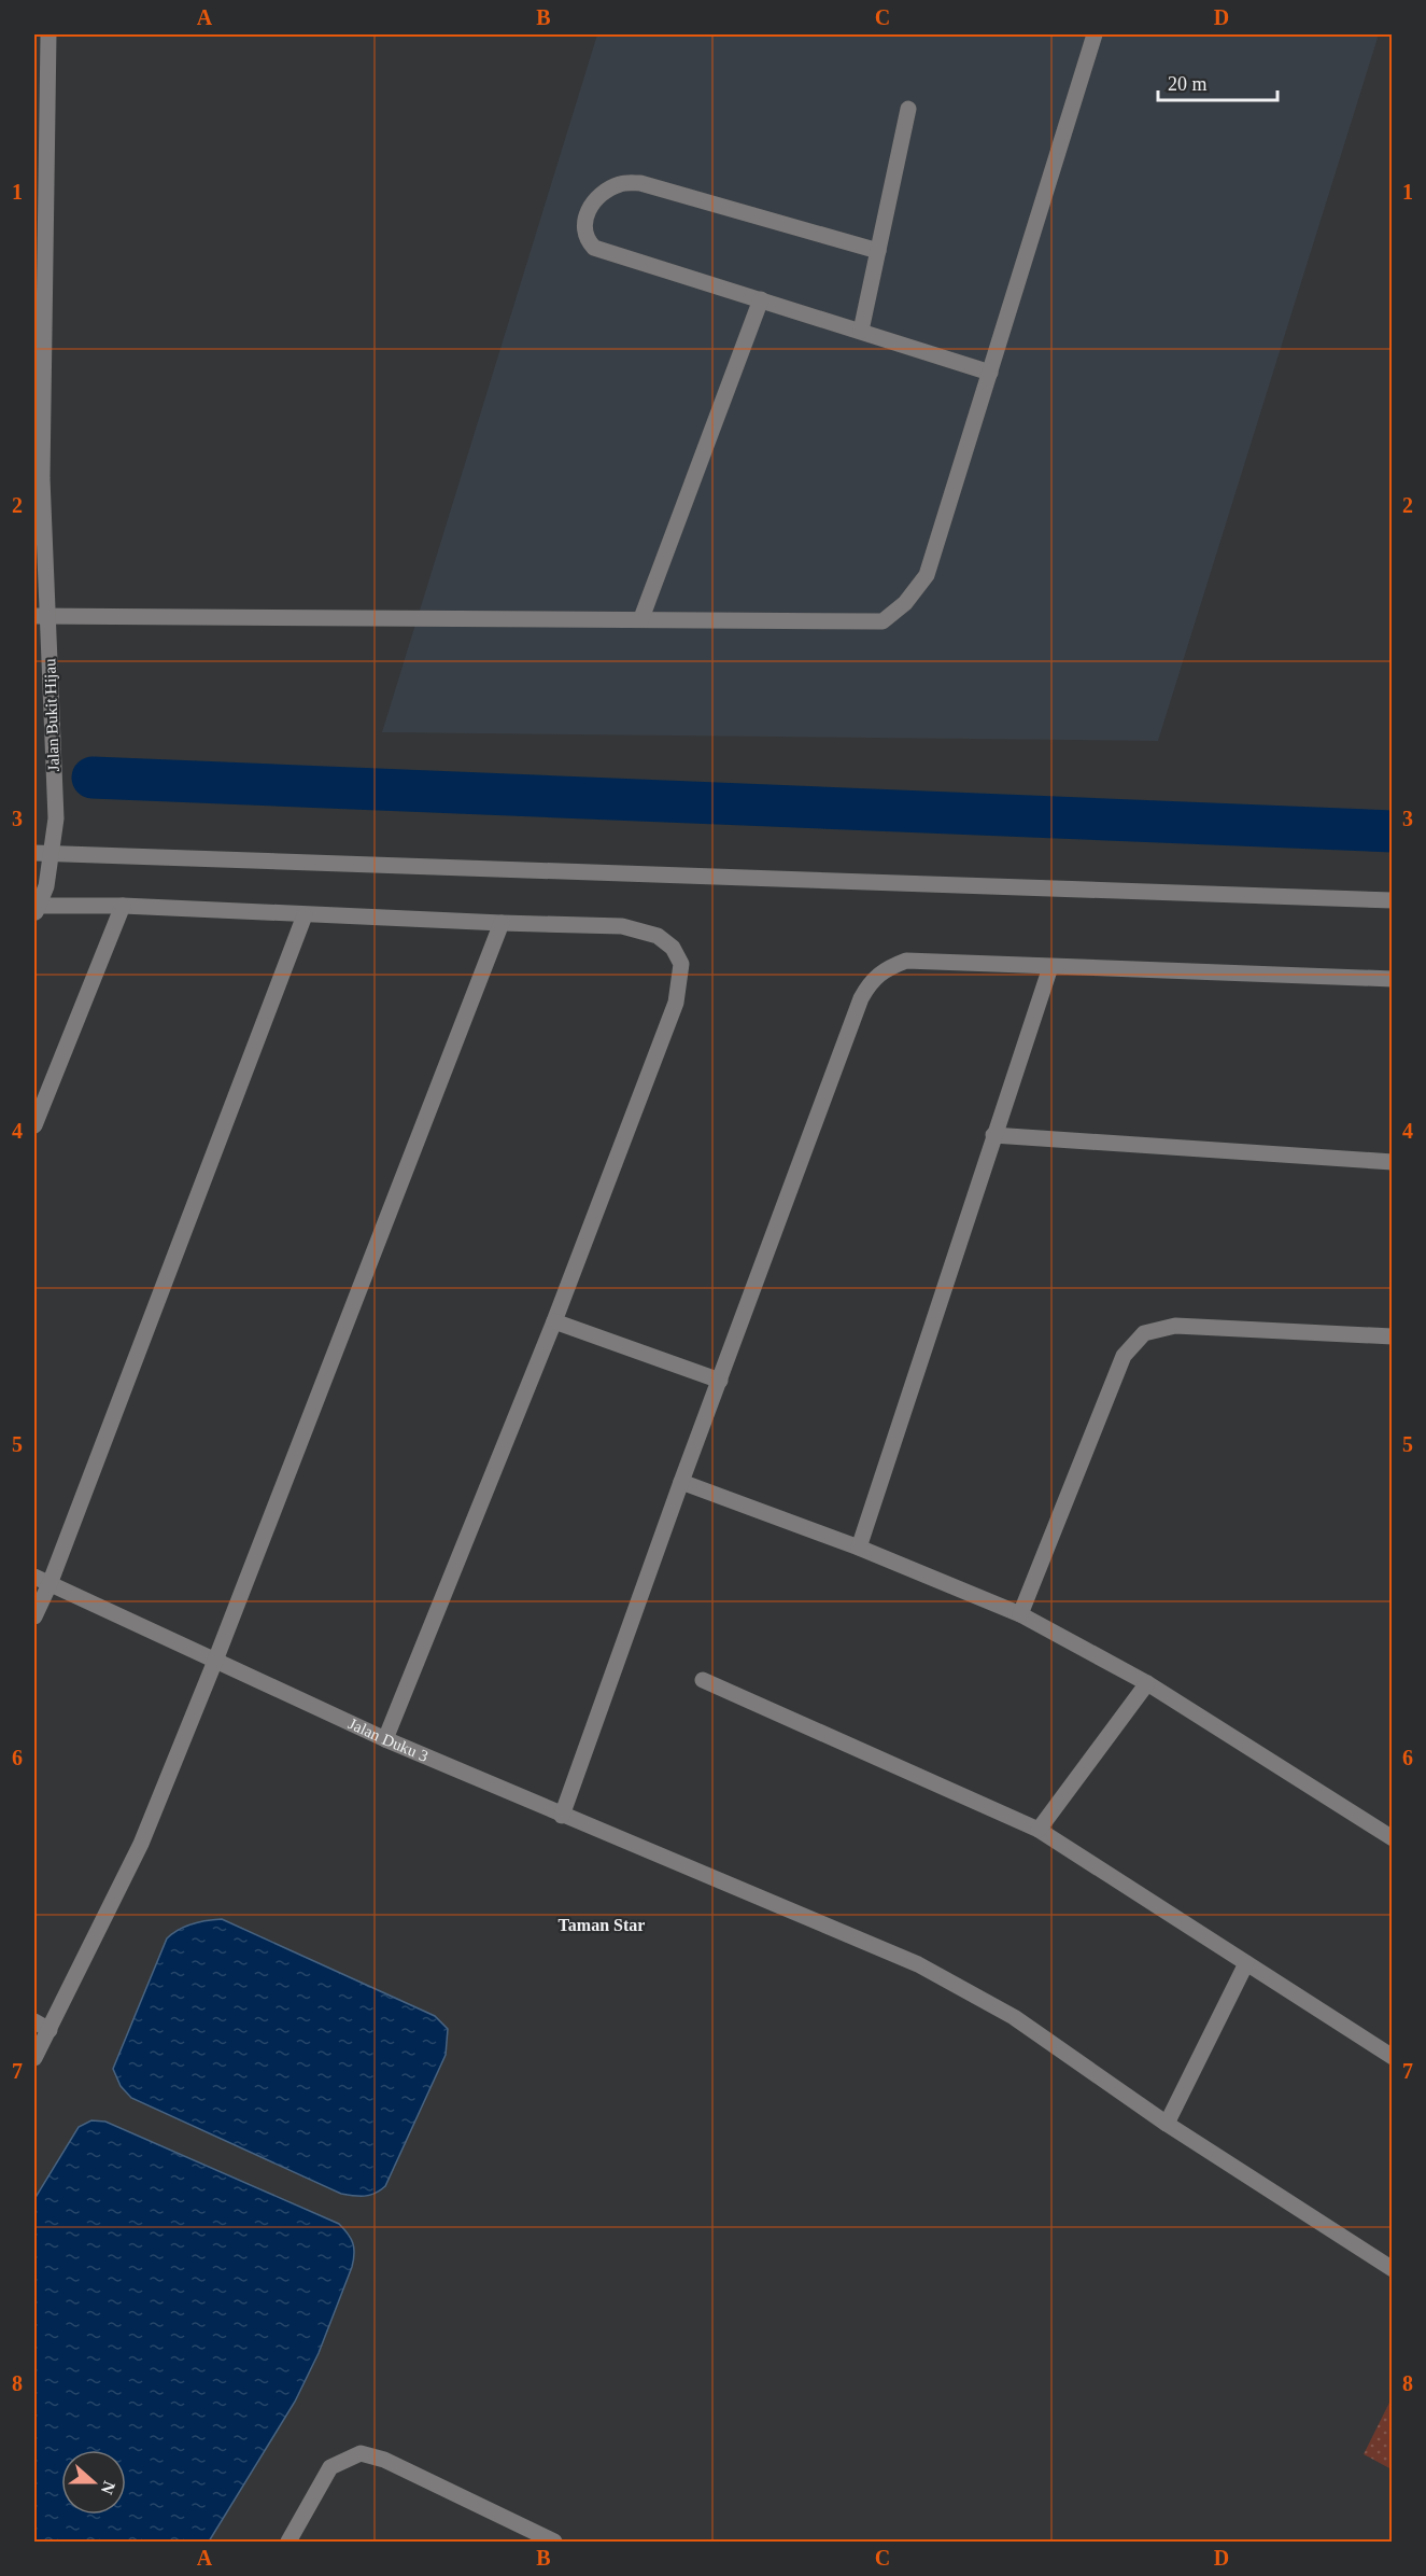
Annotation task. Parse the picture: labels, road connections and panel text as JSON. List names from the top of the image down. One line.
{"streets":{"street":["Jalan Bukit Hijau","Jalan Duku 3"]},"districts":["Taman Star"],"scale_bar":"20 m","north":"right","grid":{"columns":["A","B","C","D"],"rows":["1","2","3","4","5","6","7","8"]}}
